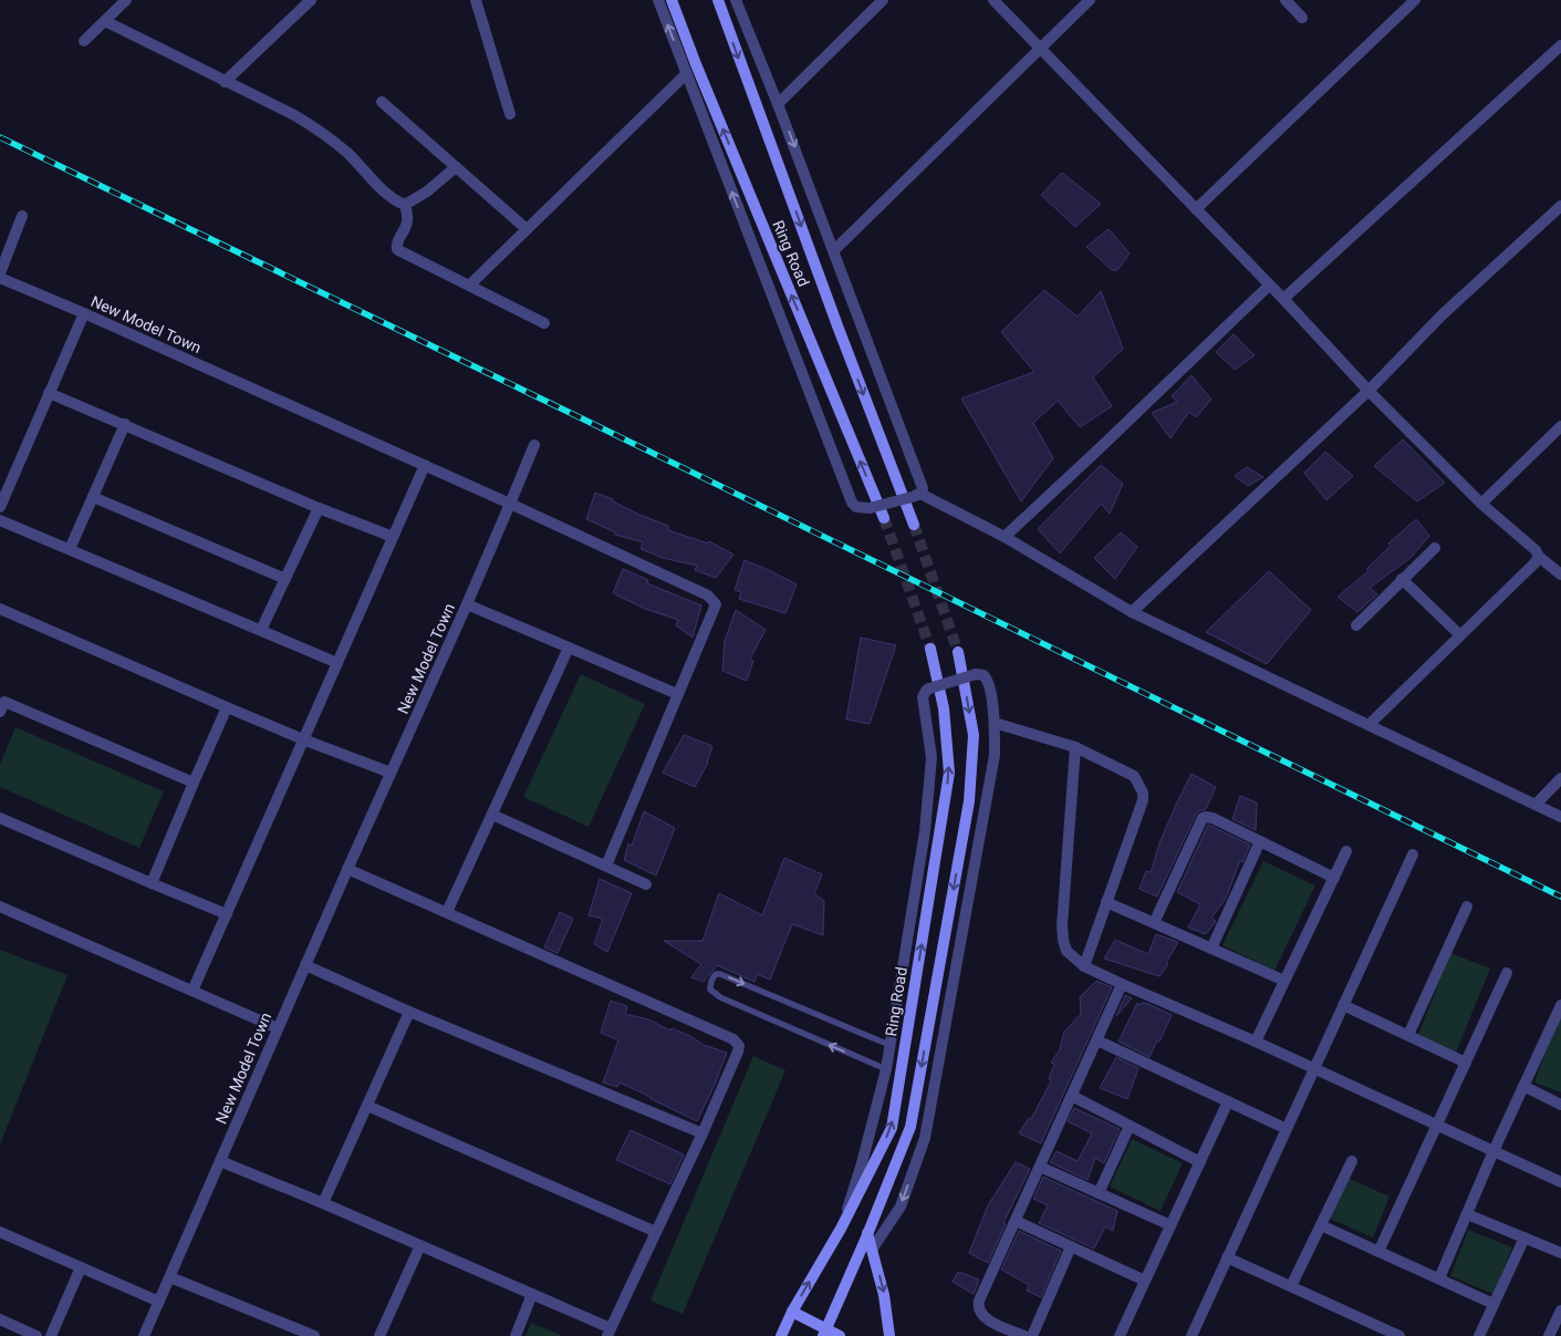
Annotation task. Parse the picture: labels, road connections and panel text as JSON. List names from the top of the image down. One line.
{"streets":{"street":["Ring Road","New Model Town"]}}
